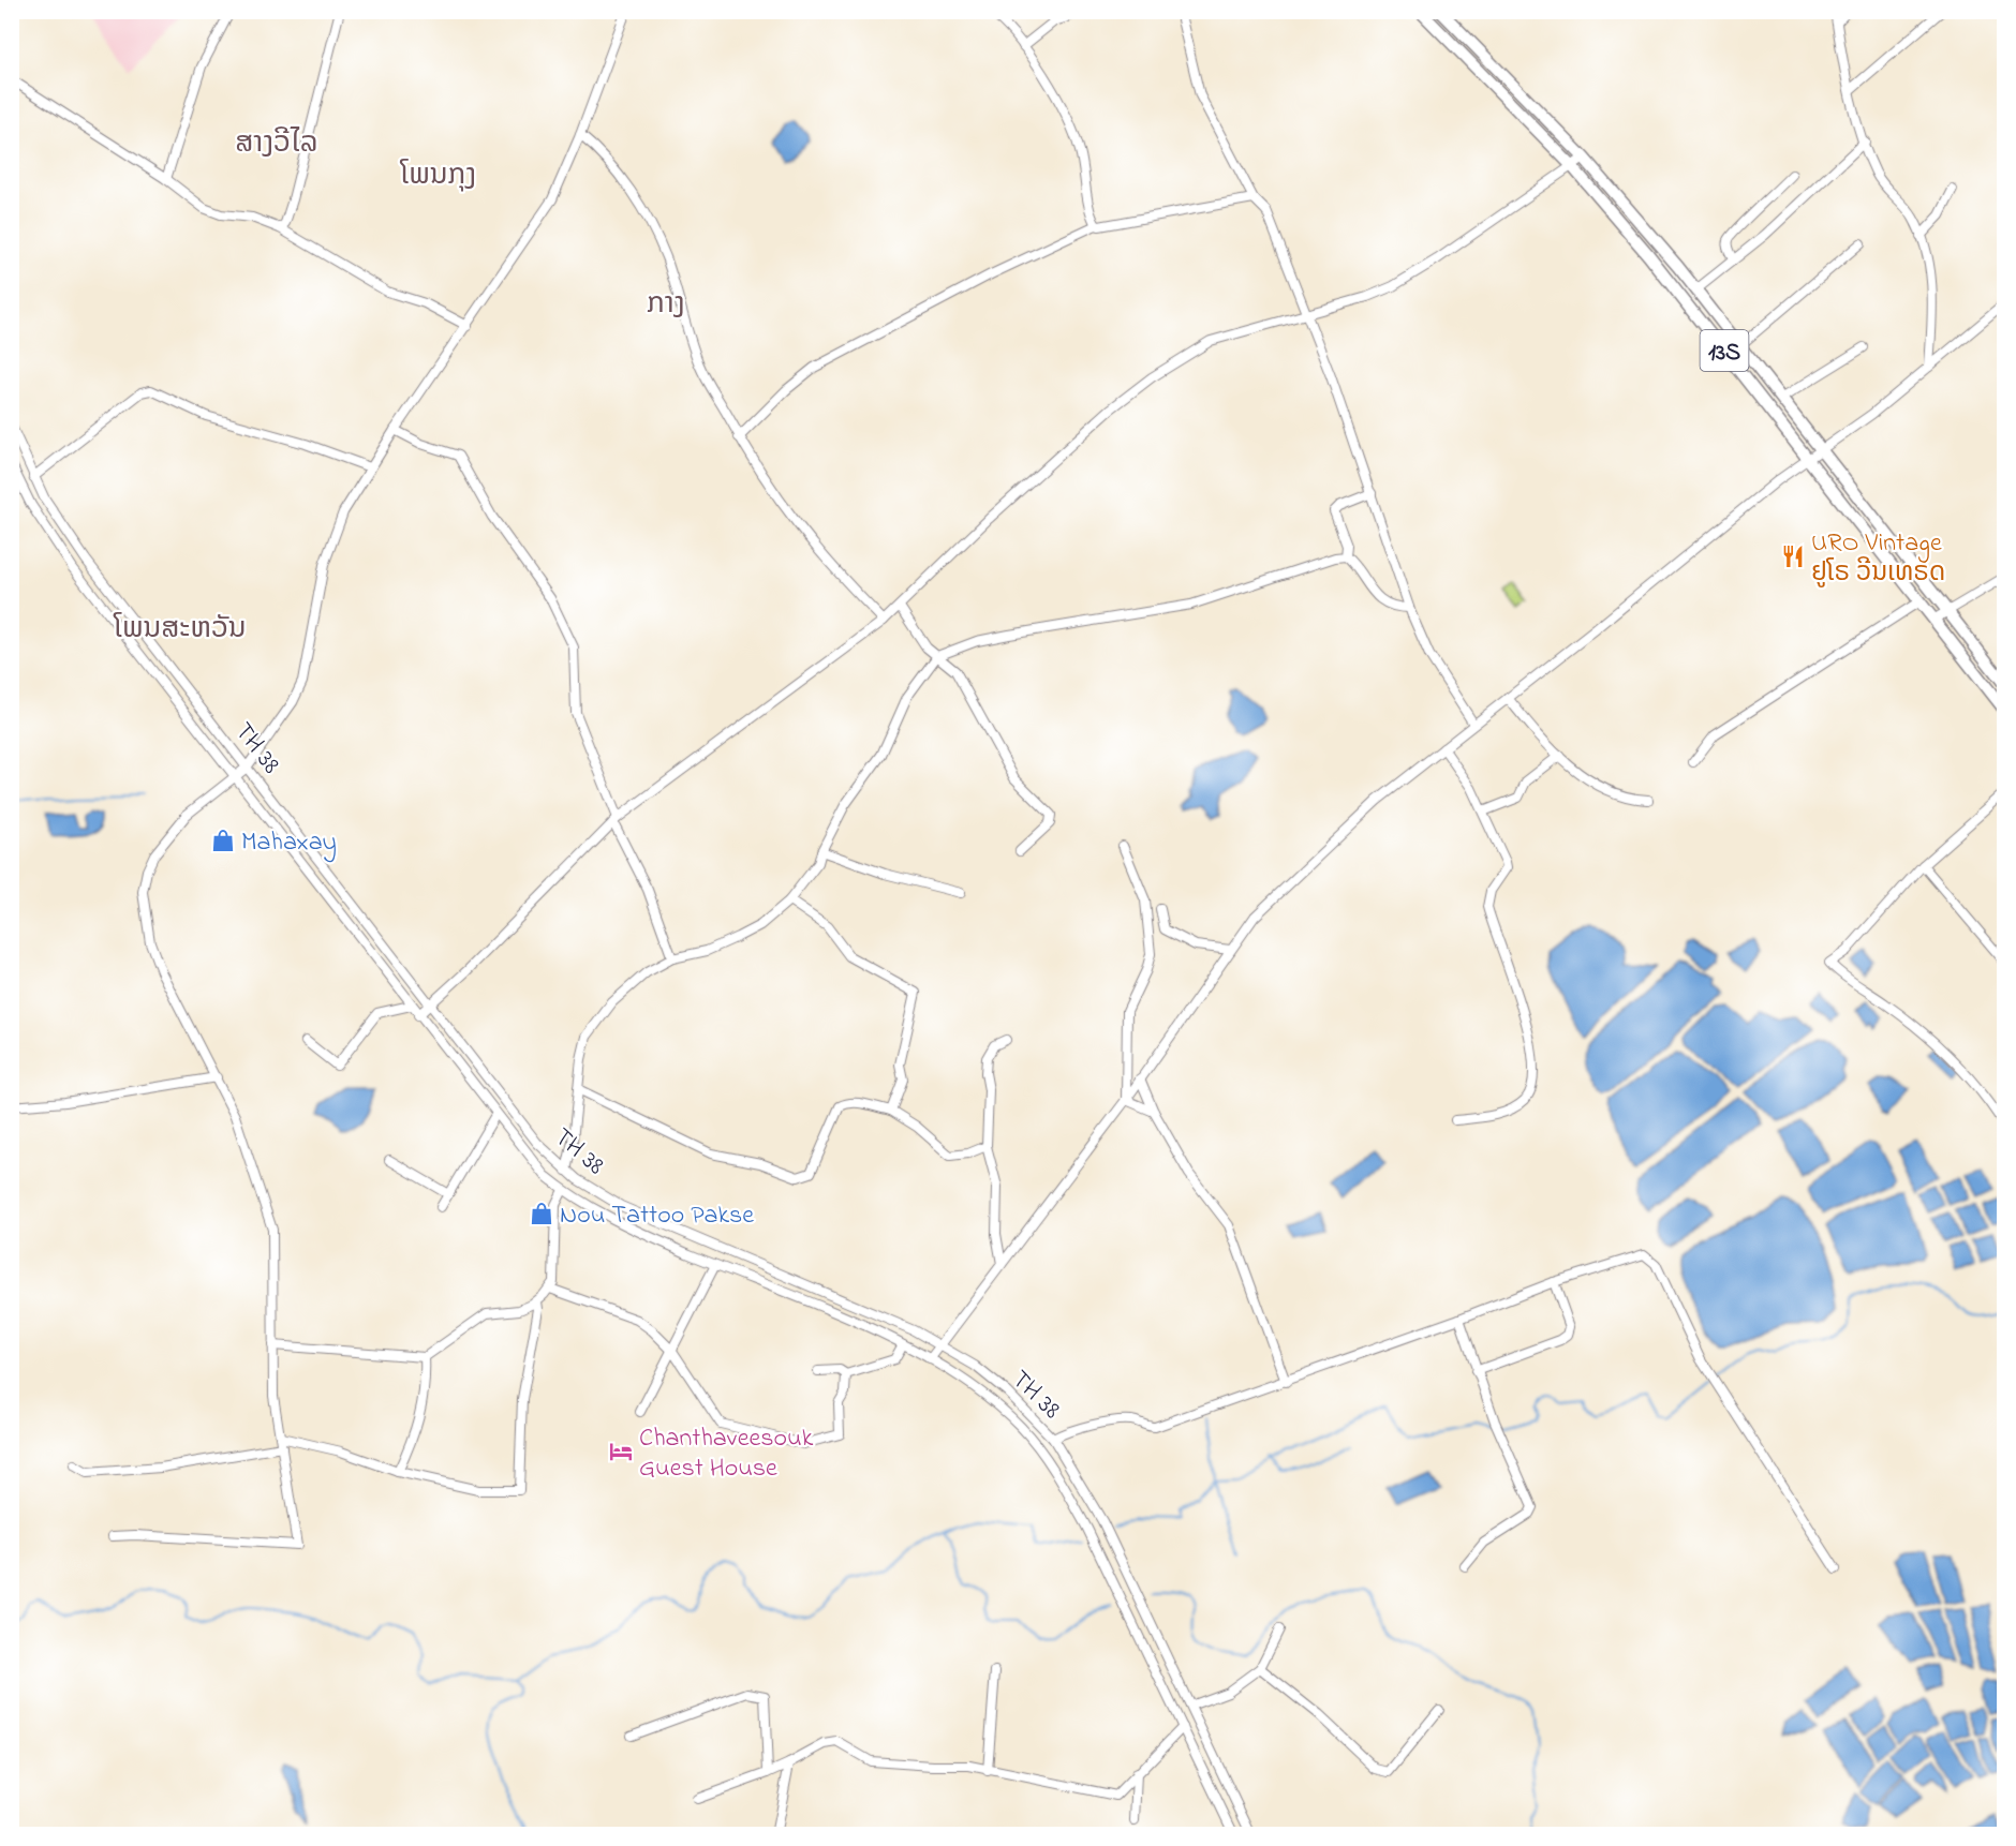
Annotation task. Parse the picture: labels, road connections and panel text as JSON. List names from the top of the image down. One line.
{"streets":{"highway":["13S"],"street":["TH 38"]},"districts":["ສາງວີໄລ","ໂພນກຸງ","ກາງ","ໂພນສະຫວັນ"],"places":{"restaurant":["URO Vintage ຢູໂຣ ວີນເທຣດ"],"shop":["Mahaxay","Nou Tattoo Pakse"],"hotel":["Chanthaveesouk Guest House"]}}
